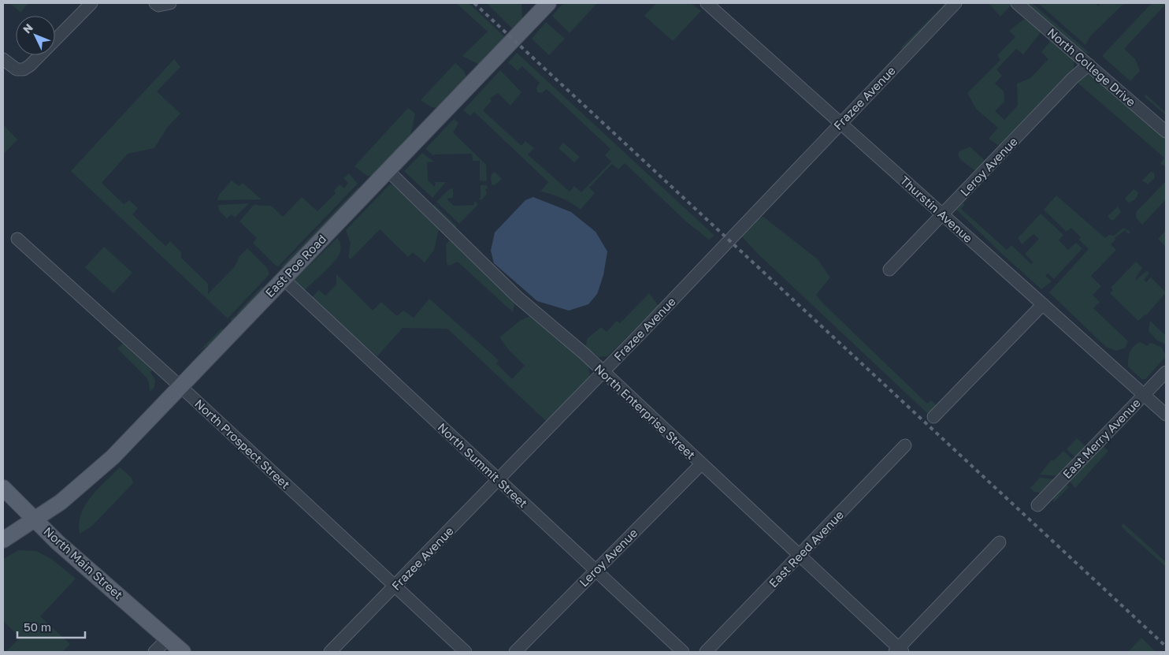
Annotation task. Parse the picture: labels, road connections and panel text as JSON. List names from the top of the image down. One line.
{"streets":{"main road":["East Poe Road","North Main Street"],"street":["North College Drive","Frazee Avenue","Leroy Avenue","Thurstin Avenue","North Enterprise Street","East Merry Avenue","North Prospect Street","North Summit Street","East Reed Avenue"]},"crossings":[["North College Drive","Leroy Avenue"],["Frazee Avenue","Thurstin Avenue"],["Frazee Avenue","North Enterprise Street"],["Frazee Avenue","North Prospect Street"],["Frazee Avenue","North Summit Street"],["Leroy Avenue","Thurstin Avenue"],["Leroy Avenue","North Enterprise Street"],["Leroy Avenue","North Summit Street"],["Thurstin Avenue","East Merry Avenue"],["East Poe Road","North Enterprise Street"],["East Poe Road","North Prospect Street"],["East Poe Road","North Summit Street"],["East Poe Road","North Main Street"],["North Enterprise Street","East Reed Avenue"]],"scale_bar":"50 m","north":"top left"}
